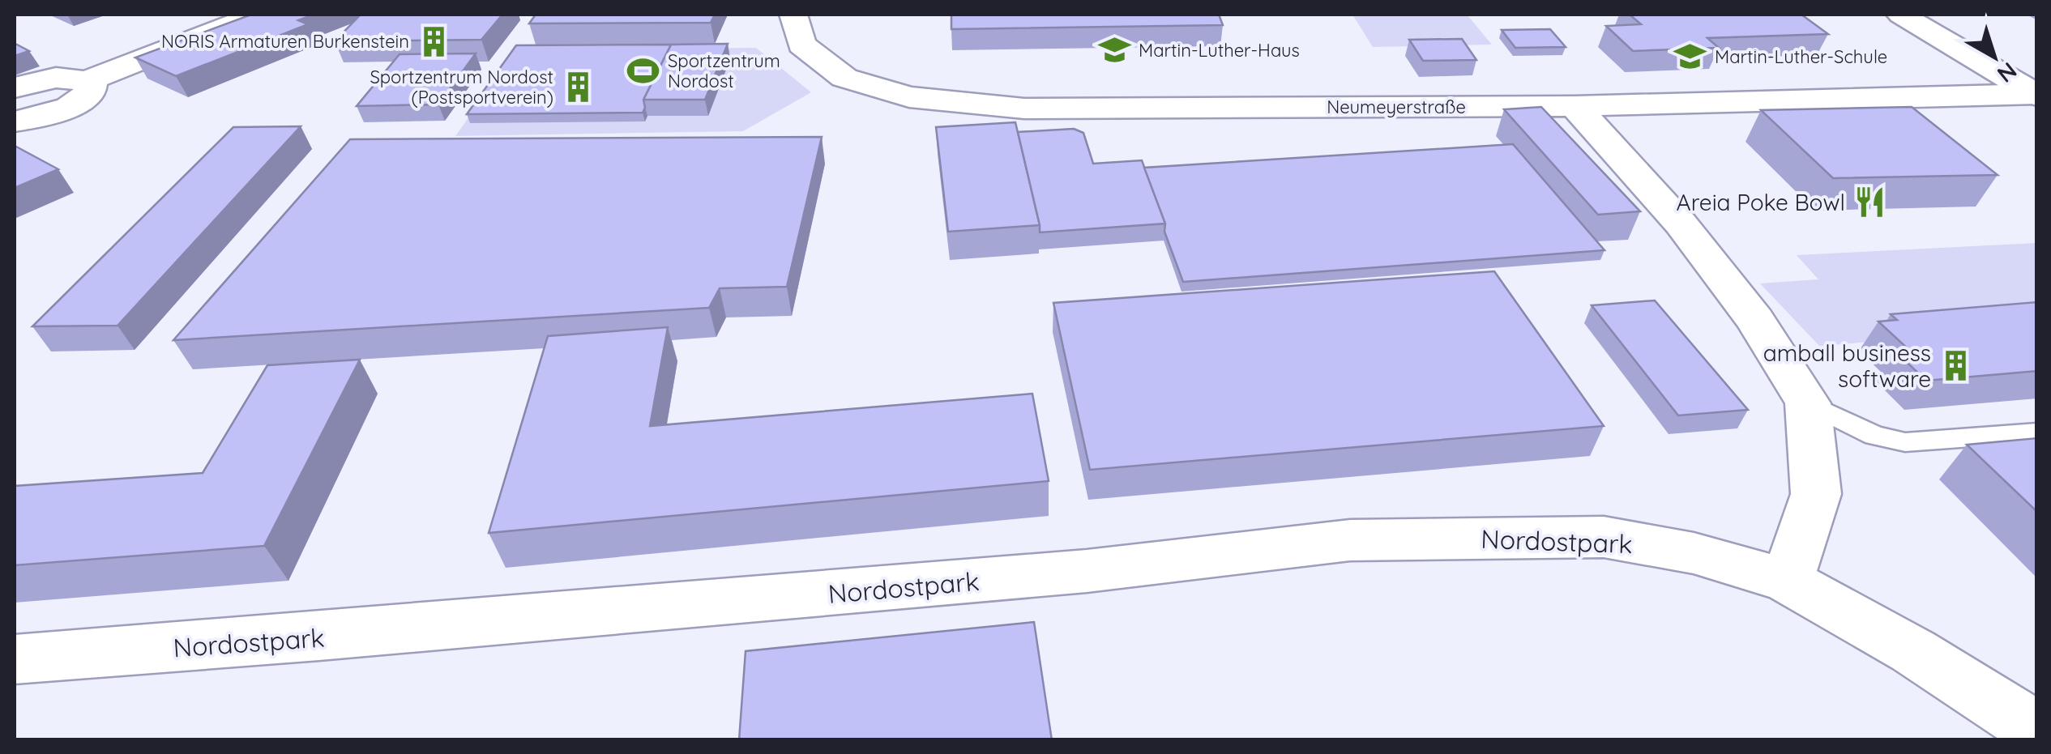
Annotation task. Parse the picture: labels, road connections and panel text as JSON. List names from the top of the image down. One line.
{"streets":{"street":["Neumeyerstraße","Nordostpark"]},"places":{"building":["NORIS Armaturen Burkenstein","Sportzentrum Nordost (Postsportverein)","amball business software"],"school or university":["Martin-Luther-Haus","Martin-Luther-Schule"],"sports":["Sportzentrum Nordost"],"restaurant":["Areia Poke Bowl"]},"north":"bottom right"}
